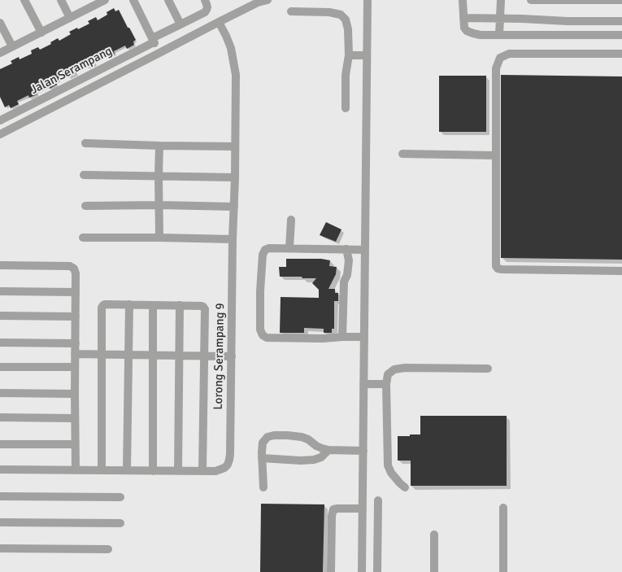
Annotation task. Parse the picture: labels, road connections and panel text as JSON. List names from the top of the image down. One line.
{"streets":{"street":["Jalan Serampang","Lorong Serampang 9"]}}
